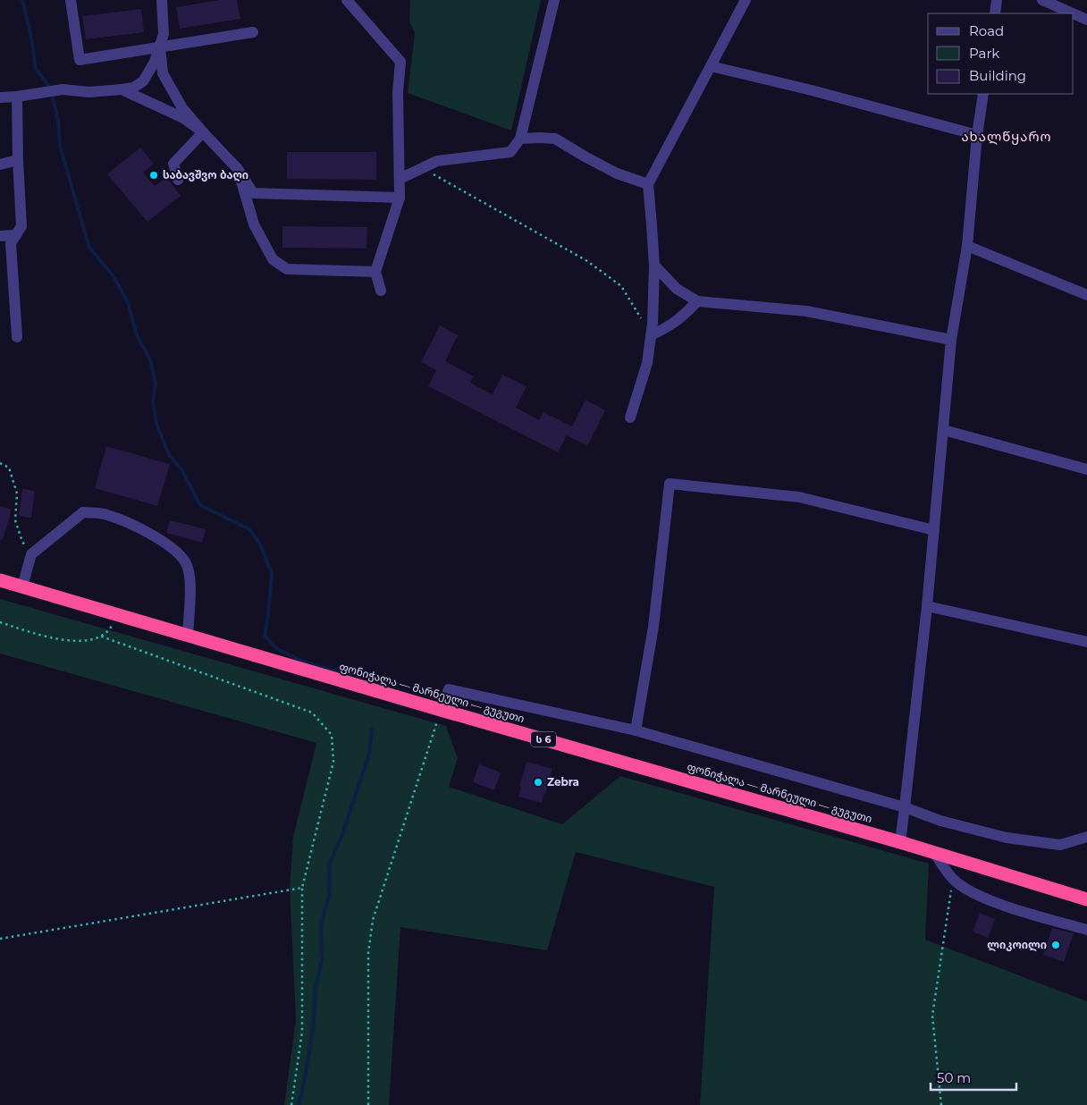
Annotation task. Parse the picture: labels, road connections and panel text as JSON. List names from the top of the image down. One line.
{"streets":{"highway":["ფონიჭალა — მარნეული — გუგუთი","ს 6"]},"districts":["ახალწყარო"],"places":["საბავშვო ბაღი","Zebra","ლიკოილი"],"legend":["Road","Park","Building"],"scale_bar":"50 m"}
